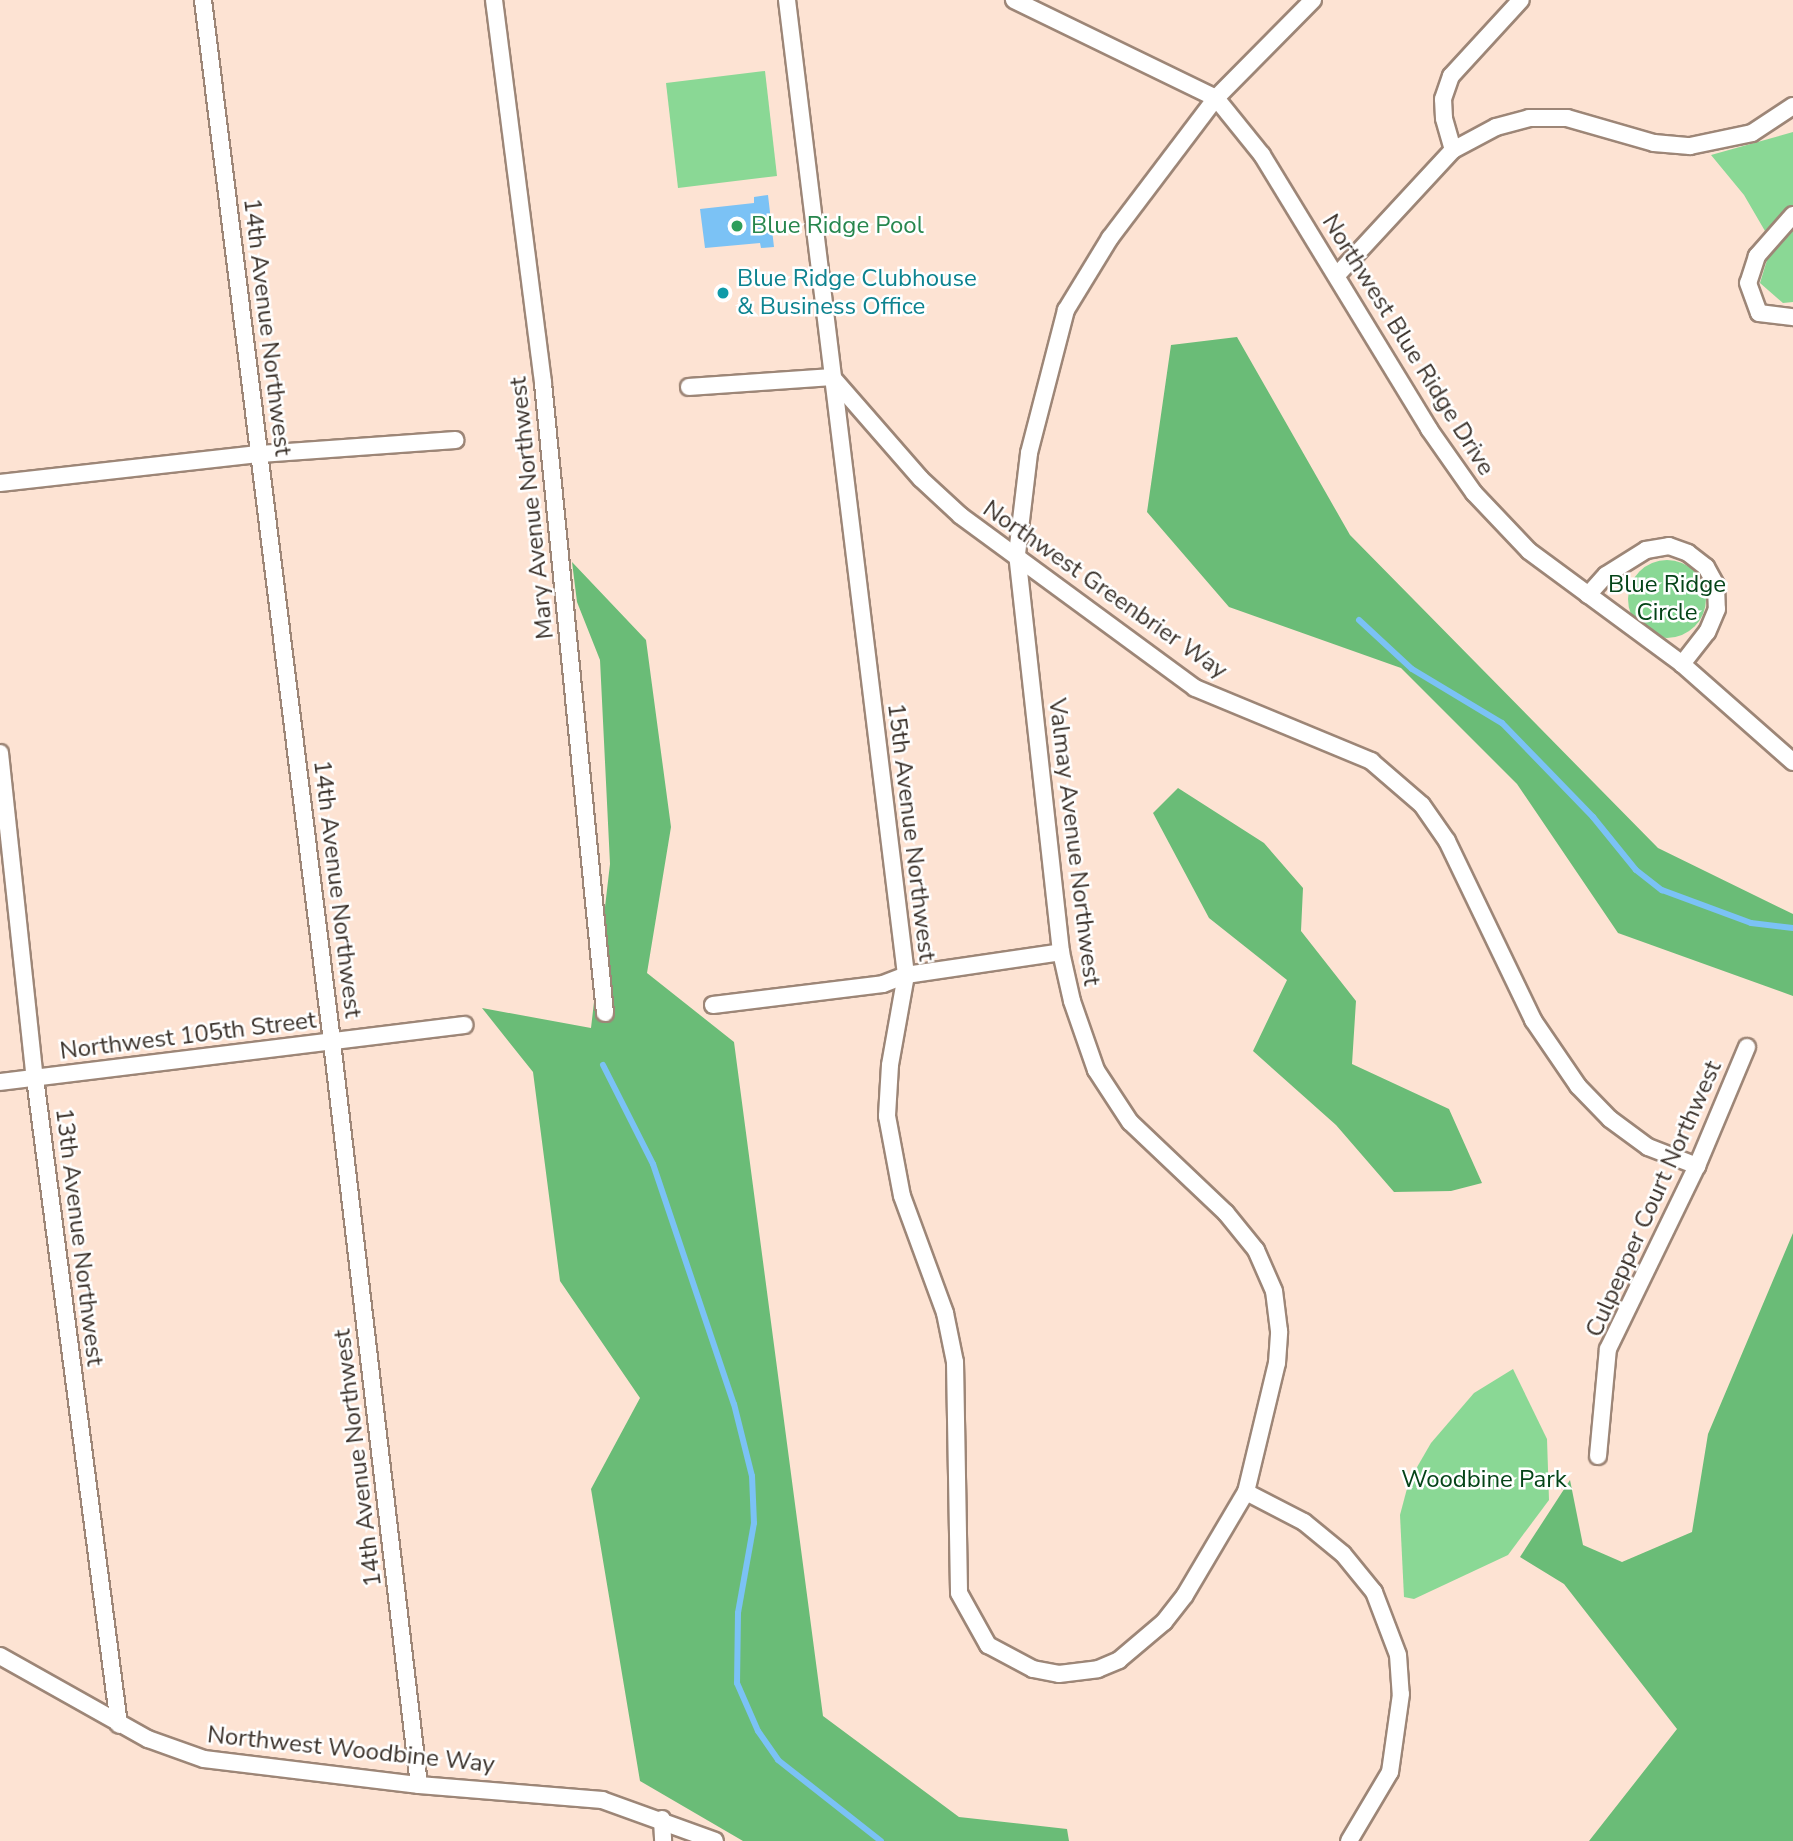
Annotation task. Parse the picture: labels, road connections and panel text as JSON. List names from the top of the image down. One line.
{"streets":{"street":["14th Avenue Northwest","Northwest Blue Ridge Drive","Mary Avenue Northwest","Northwest Greenbrier Way","15th Avenue Northwest","Valmay Avenue Northwest","Northwest 105th Street","Culpepper Court Northwest","13th Avenue Northwest","Northwest Woodbine Way"]},"crossings":[["14th Avenue Northwest","Northwest 105th Street"],["14th Avenue Northwest","Northwest Woodbine Way"],["Northwest Blue Ridge Drive","Valmay Avenue Northwest"],["Northwest Greenbrier Way","15th Avenue Northwest"],["Northwest Greenbrier Way","Valmay Avenue Northwest"],["Northwest Greenbrier Way","Culpepper Court Northwest"],["15th Avenue Northwest","Valmay Avenue Northwest"],["Northwest 105th Street","13th Avenue Northwest"],["13th Avenue Northwest","Northwest Woodbine Way"]],"parks":["Blue Ridge Circle","Woodbine Park"],"places":["Blue Ridge Pool","Blue Ridge Clubhouse & Business Office"]}
